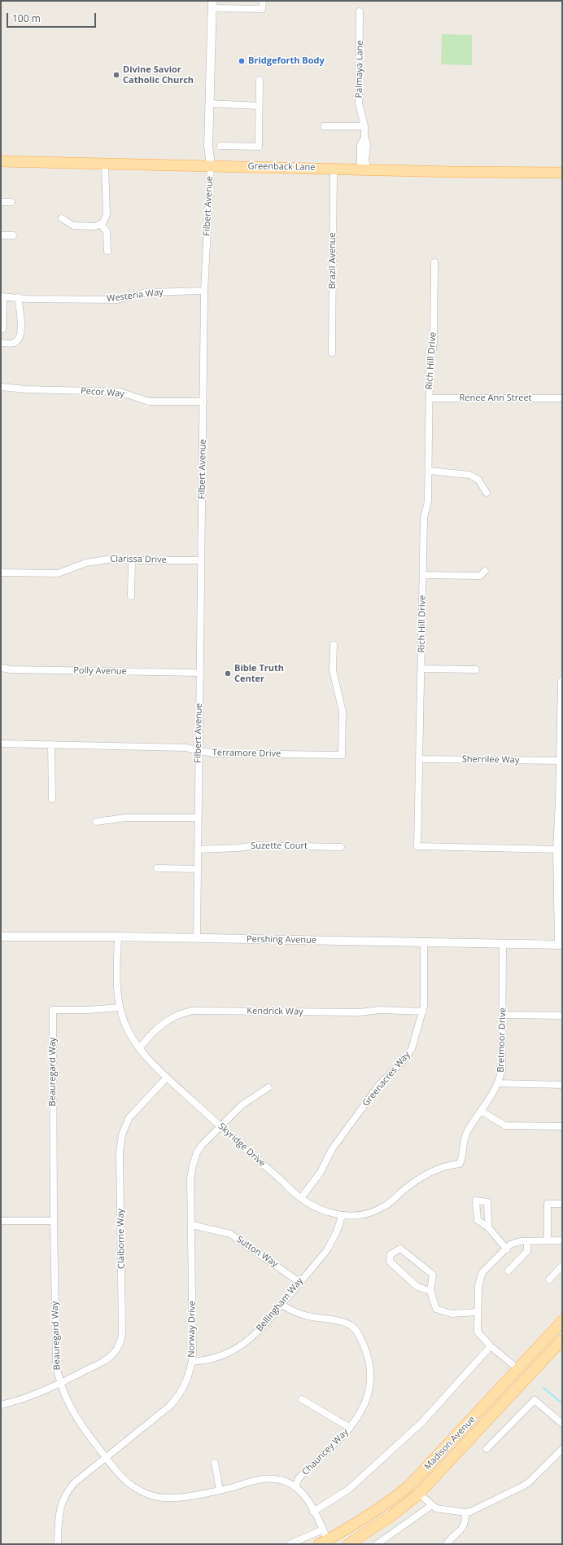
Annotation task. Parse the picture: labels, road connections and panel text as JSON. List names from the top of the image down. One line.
{"streets":{"main road":["Greenback Lane","Madison Avenue"],"street":["Palmaya Lane","Filbert Avenue","Brazil Avenue","Westeria Way","Rich Hill Drive","Pecor Way","Renee Ann Street","Clarissa Drive","Polly Avenue","Terramore Drive","Sherrilee Way","Suzette Court","Pershing Avenue","Kendrick Way","Bretmoor Drive","Beauregard Way","Greenacres Way","Skyridge Drive","Claiborne Way","Sutton Way","Bellingham Way","Norway Drive","Chauncey Way"]},"crossings":[["Palmaya Lane","Greenback Lane"],["Greenback Lane","Filbert Avenue"],["Greenback Lane","Brazil Avenue"],["Filbert Avenue","Westeria Way"],["Filbert Avenue","Pecor Way"],["Filbert Avenue","Clarissa Drive"],["Filbert Avenue","Polly Avenue"],["Filbert Avenue","Terramore Drive"],["Filbert Avenue","Suzette Court"],["Filbert Avenue","Pershing Avenue"],["Rich Hill Drive","Renee Ann Street"],["Rich Hill Drive","Sherrilee Way"],["Pershing Avenue","Bretmoor Drive"],["Pershing Avenue","Greenacres Way"],["Pershing Avenue","Skyridge Drive"],["Kendrick Way","Greenacres Way"],["Kendrick Way","Skyridge Drive"],["Bretmoor Drive","Skyridge Drive"],["Beauregard Way","Skyridge Drive"],["Beauregard Way","Claiborne Way"],["Beauregard Way","Norway Drive"],["Beauregard Way","Madison Avenue"],["Beauregard Way","Chauncey Way"],["Greenacres Way","Skyridge Drive"],["Skyridge Drive","Claiborne Way"],["Skyridge Drive","Bellingham Way"],["Skyridge Drive","Norway Drive"],["Sutton Way","Bellingham Way"],["Sutton Way","Norway Drive"],["Bellingham Way","Norway Drive"],["Bellingham Way","Chauncey Way"]],"places":["Bridgeforth Body","Divine Savior Catholic Church","Bible Truth Center"],"scale_bar":"100 m"}
